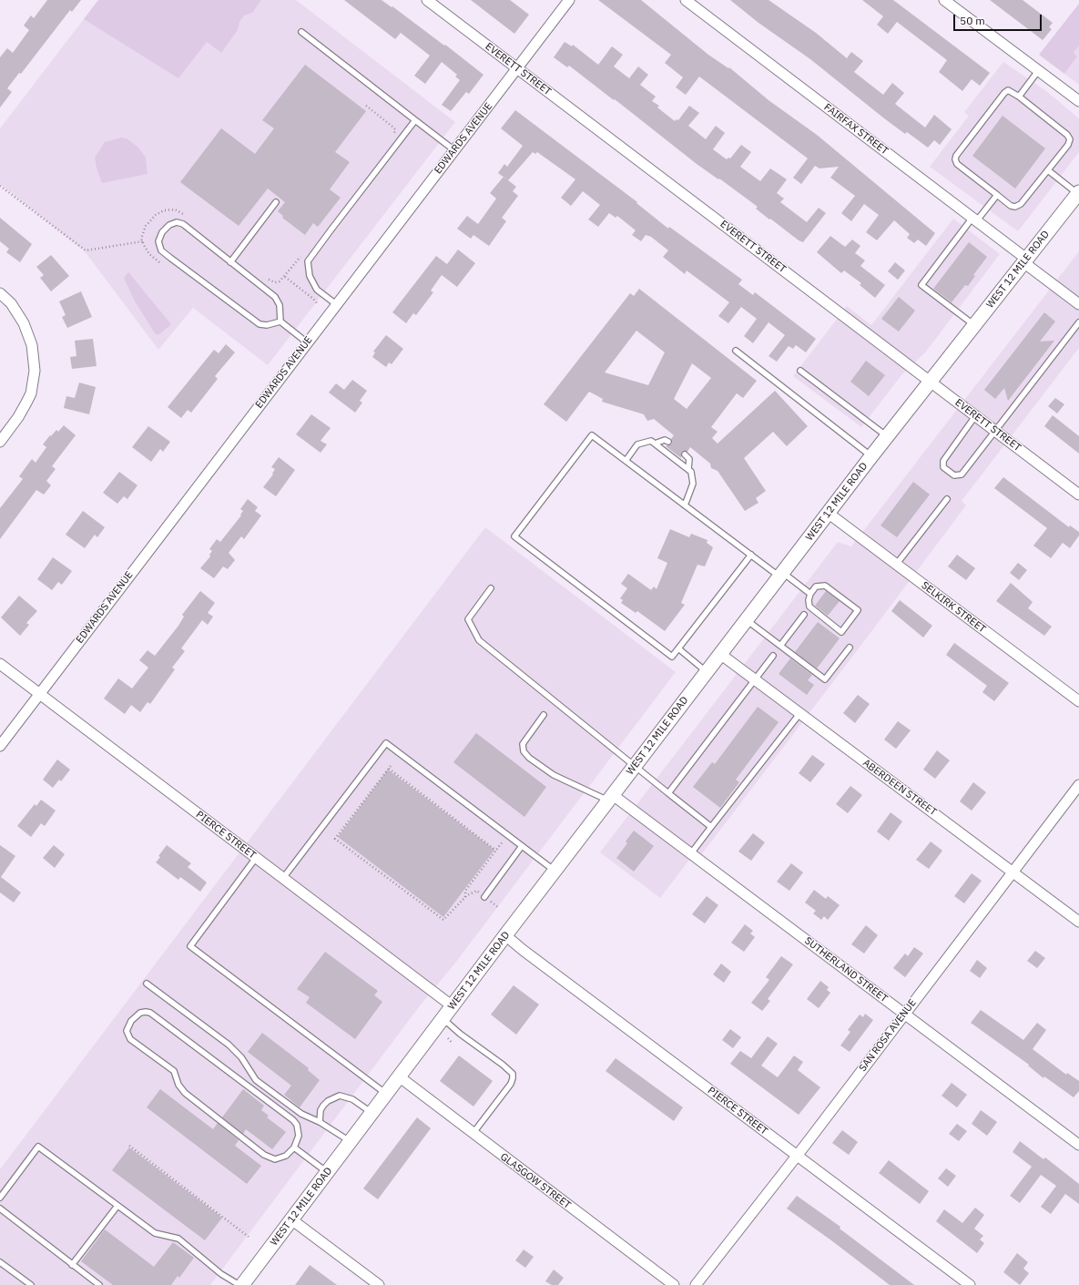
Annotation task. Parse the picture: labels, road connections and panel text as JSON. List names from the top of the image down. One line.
{"streets":{"main road":["WEST 12 MILE ROAD"],"street":["EVERETT STREET","FAIRFAX STREET","EDWARDS AVENUE","SELKIRK STREET","ABERDEEN STREET","PIERCE STREET","SUTHERLAND STREET","SAN ROSA AVENUE","GLASGOW STREET"]},"crossings":[["EVERETT STREET","EDWARDS AVENUE"],["EVERETT STREET","WEST 12 MILE ROAD"],["FAIRFAX STREET","WEST 12 MILE ROAD"],["EDWARDS AVENUE","PIERCE STREET"],["WEST 12 MILE ROAD","SELKIRK STREET"],["WEST 12 MILE ROAD","ABERDEEN STREET"],["WEST 12 MILE ROAD","PIERCE STREET"],["WEST 12 MILE ROAD","SUTHERLAND STREET"],["WEST 12 MILE ROAD","GLASGOW STREET"],["ABERDEEN STREET","SAN ROSA AVENUE"],["PIERCE STREET","SAN ROSA AVENUE"],["SUTHERLAND STREET","SAN ROSA AVENUE"]],"scale_bar":"50 m"}
